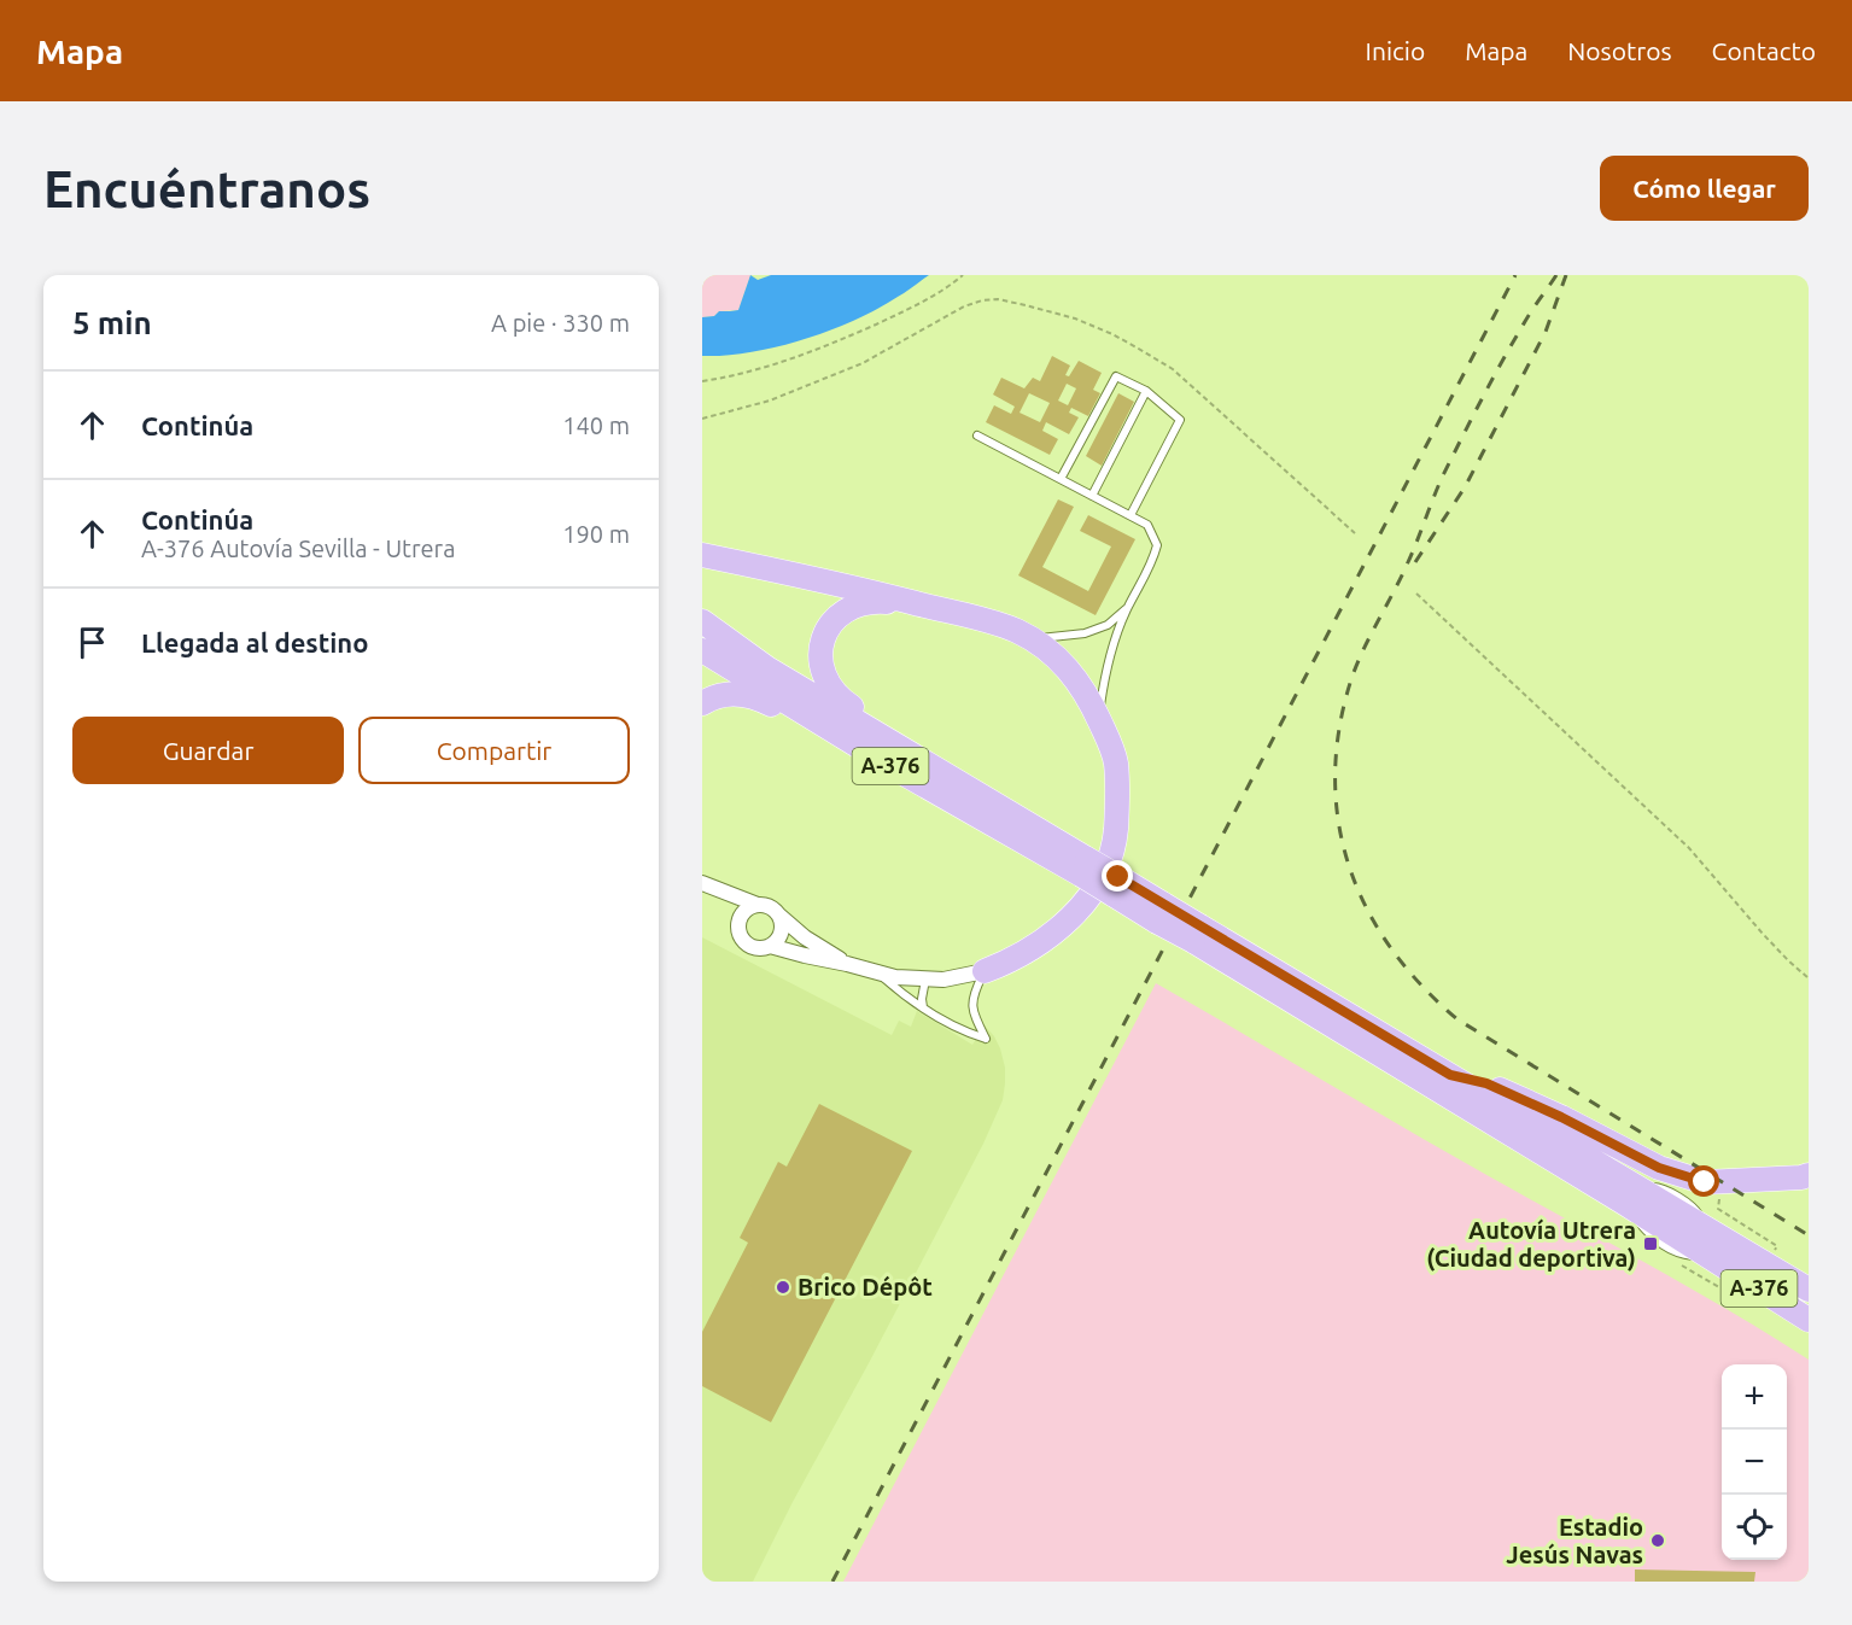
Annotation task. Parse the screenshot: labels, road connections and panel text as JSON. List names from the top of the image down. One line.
{"streets":{"main road":["A-376"]},"places":{"transit":["Autovía Utrera (Ciudad deportiva)"],"other":["Brico Dépôt","Estadio Jesús Navas"]},"page":{"header":"Mapa","nav":["Inicio","Mapa","Nosotros","Contacto"],"buttons":["Cómo llegar",["Guardar","Compartir"]],"title":"Encuéntranos","heading":["5 min","A pie · 330 m"],"list":[["Continúa","140 m"],["Continúa","A-376 Autovía Sevilla - Utrera","190 m"],"Llegada al destino"],"map_buttons":["+","−"]}}
